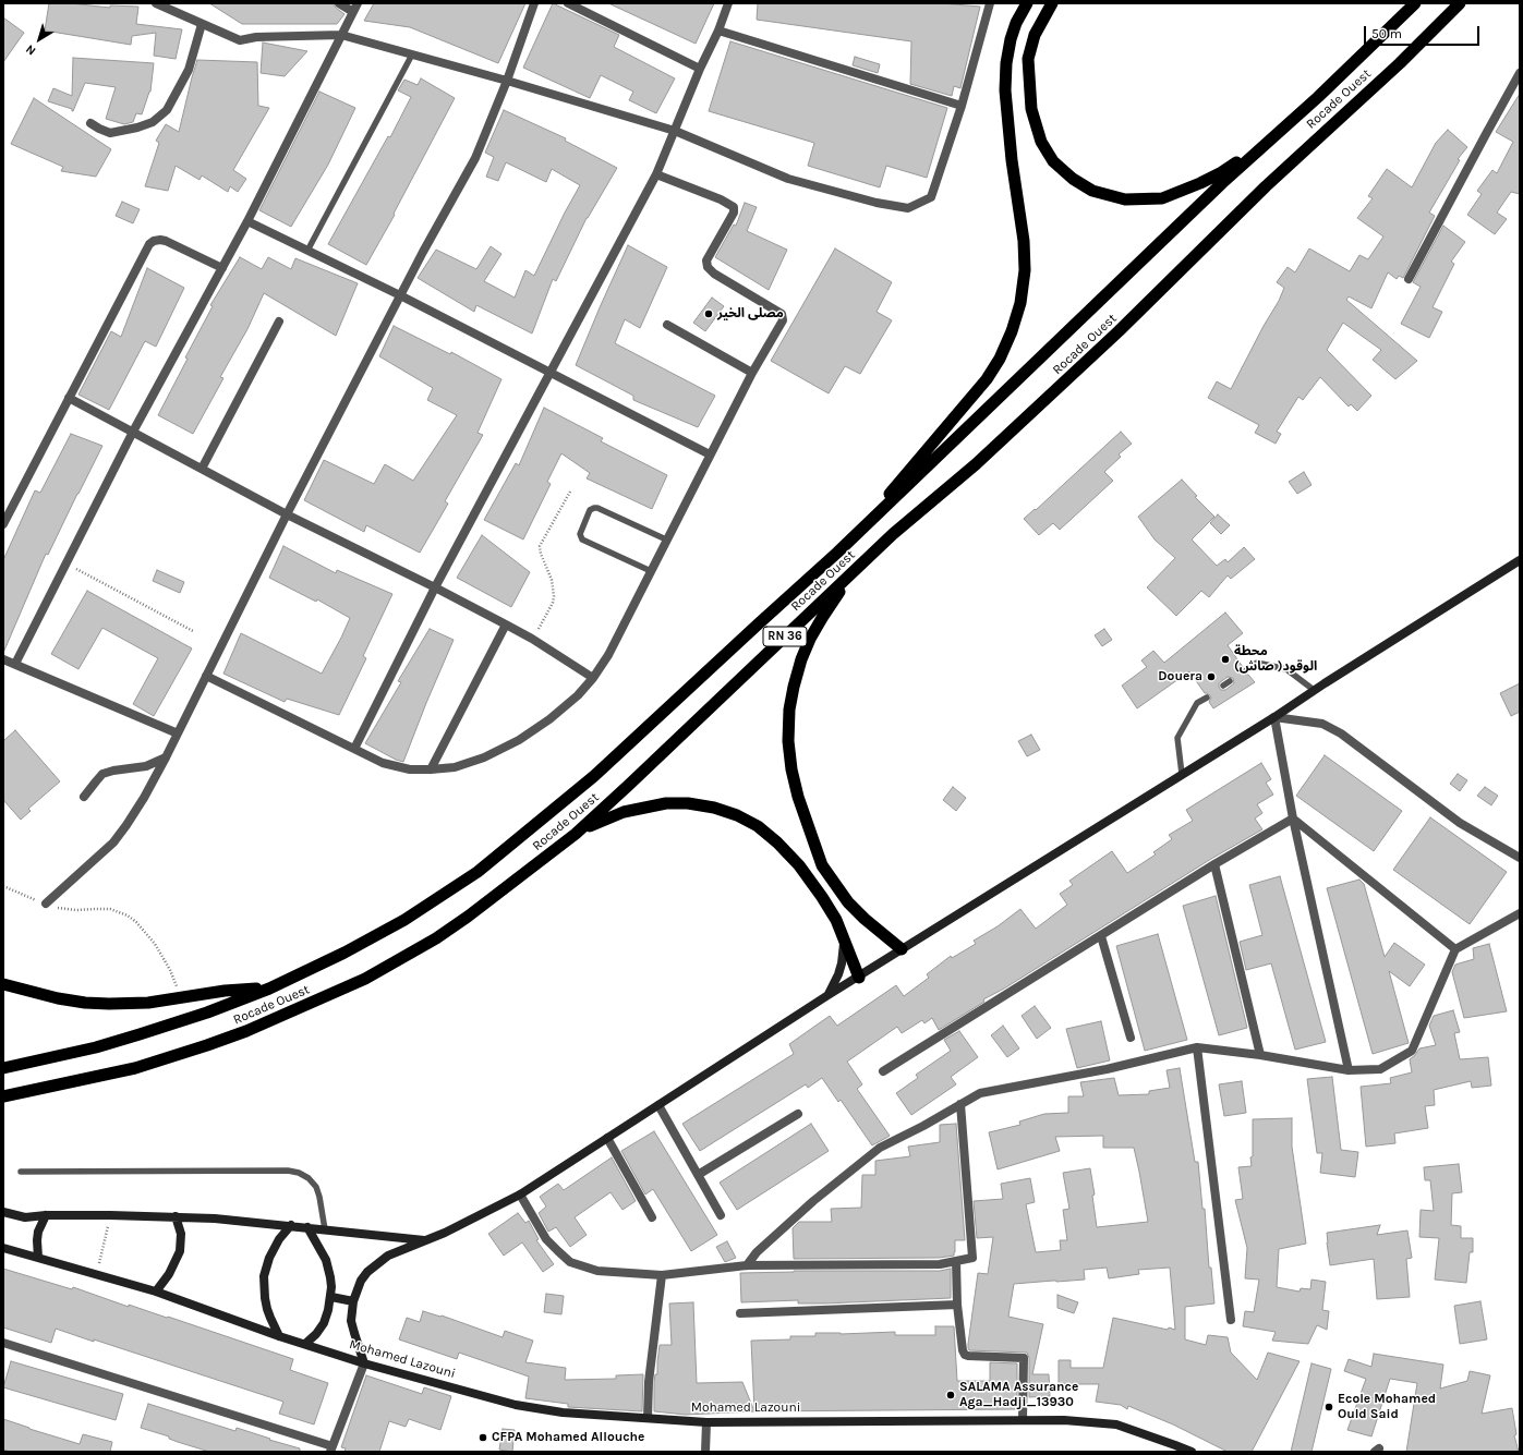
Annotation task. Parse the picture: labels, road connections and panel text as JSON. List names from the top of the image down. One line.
{"streets":{"highway":["Rocade Ouest","RN 36"],"main road":["Mohamed Lazouni"]},"places":["مصلى الخير","محطة الوقود( صاش)","Douera","SALAMA Assurance Aga_Hadji_13930","Ecole Mohamed Ould Said","CFPA Mohamed Allouche"],"scale_bar":"50 m","north":"bottom left"}
